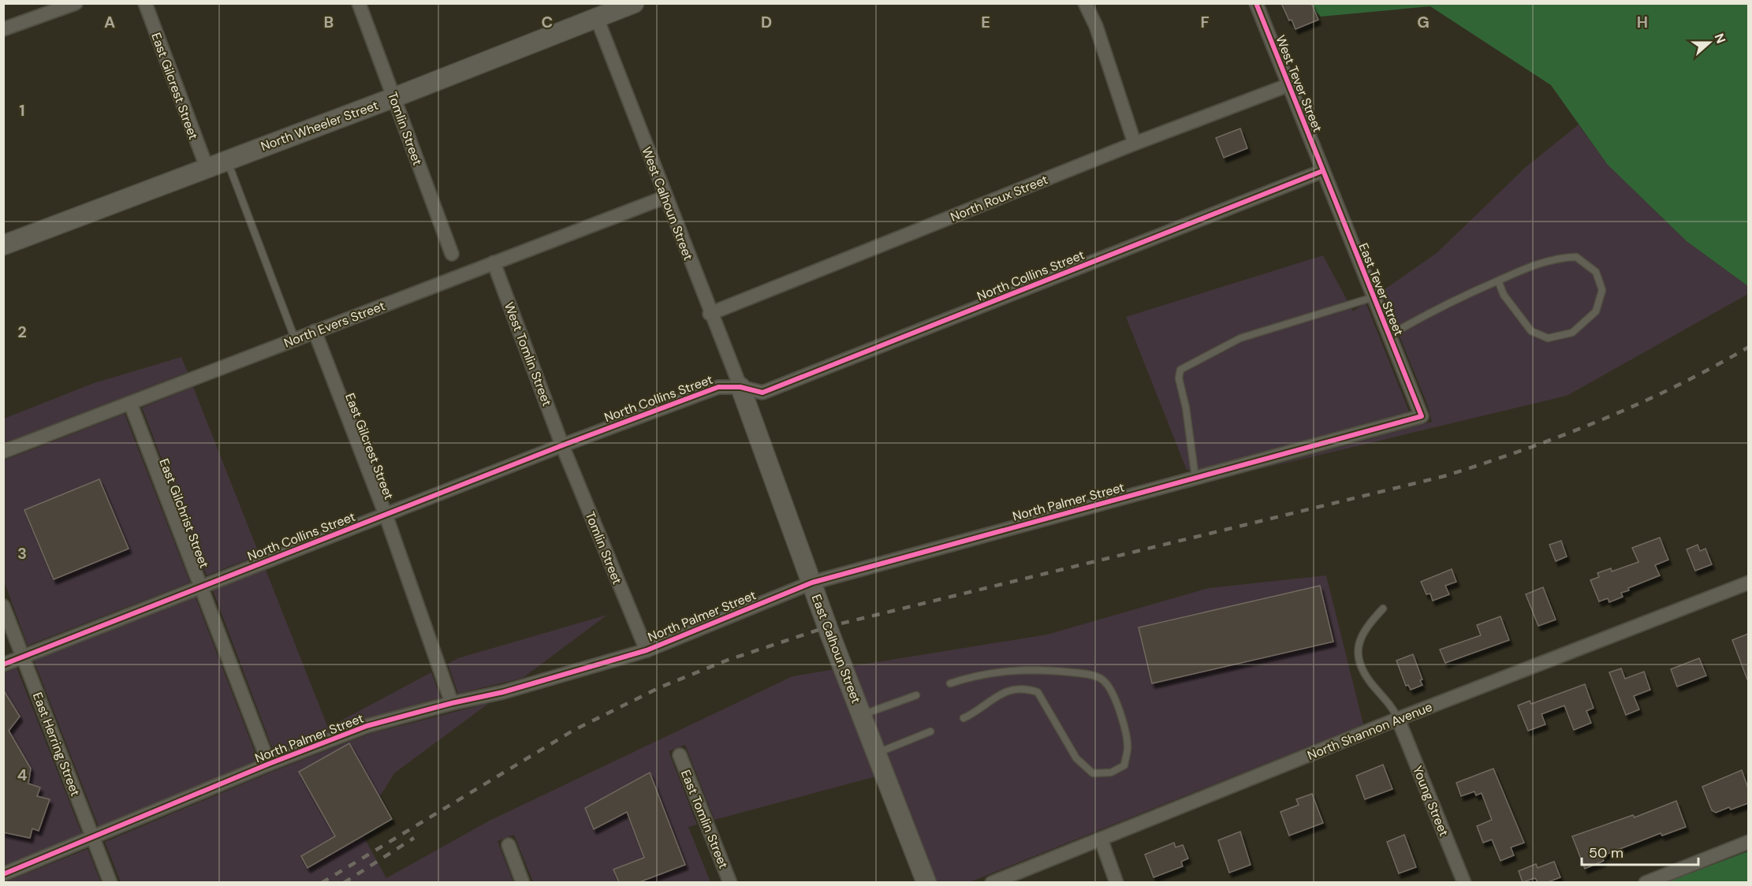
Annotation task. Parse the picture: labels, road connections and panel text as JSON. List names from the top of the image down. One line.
{"streets":{"main road":["North Wheeler Street","East Calhoun Street"],"street":["West Tever Street","East Gilcrest Street","Tomlin Street","North Roux Street","West Calhoun Street","North Collins Street","East Tever Street","North Evers Street","West Tomlin Street","North Palmer Street","East Gilchrist Street","North Shannon Avenue","East Herring Street","Young Street","East Tomlin Street"]},"crossings":[["West Tever Street","North Roux Street"],["West Tever Street","North Collins Street"],["West Tever Street","East Tever Street"],["East Gilcrest Street","North Wheeler Street"],["East Gilcrest Street","North Collins Street"],["East Gilcrest Street","North Evers Street"],["East Gilcrest Street","North Palmer Street"],["North Wheeler Street","Tomlin Street"],["North Wheeler Street","West Calhoun Street"],["Tomlin Street","North Collins Street"],["Tomlin Street","West Tomlin Street"],["Tomlin Street","North Palmer Street"],["North Roux Street","West Calhoun Street"],["West Calhoun Street","North Collins Street"],["West Calhoun Street","North Evers Street"],["West Calhoun Street","East Calhoun Street"],["North Collins Street","East Tever Street"],["North Collins Street","West Tomlin Street"],["North Collins Street","East Gilchrist Street"],["North Collins Street","East Calhoun Street"],["North Collins Street","East Herring Street"],["East Tever Street","North Palmer Street"],["North Evers Street","West Tomlin Street"],["North Evers Street","East Gilchrist Street"],["North Palmer Street","East Gilchrist Street"],["North Palmer Street","East Calhoun Street"],["North Palmer Street","East Herring Street"],["North Shannon Avenue","Young Street"]],"scale_bar":"50 m","north":"right","grid":{"columns":["A","B","C","D","E","F","G","H"],"rows":["1","2","3","4"]}}
